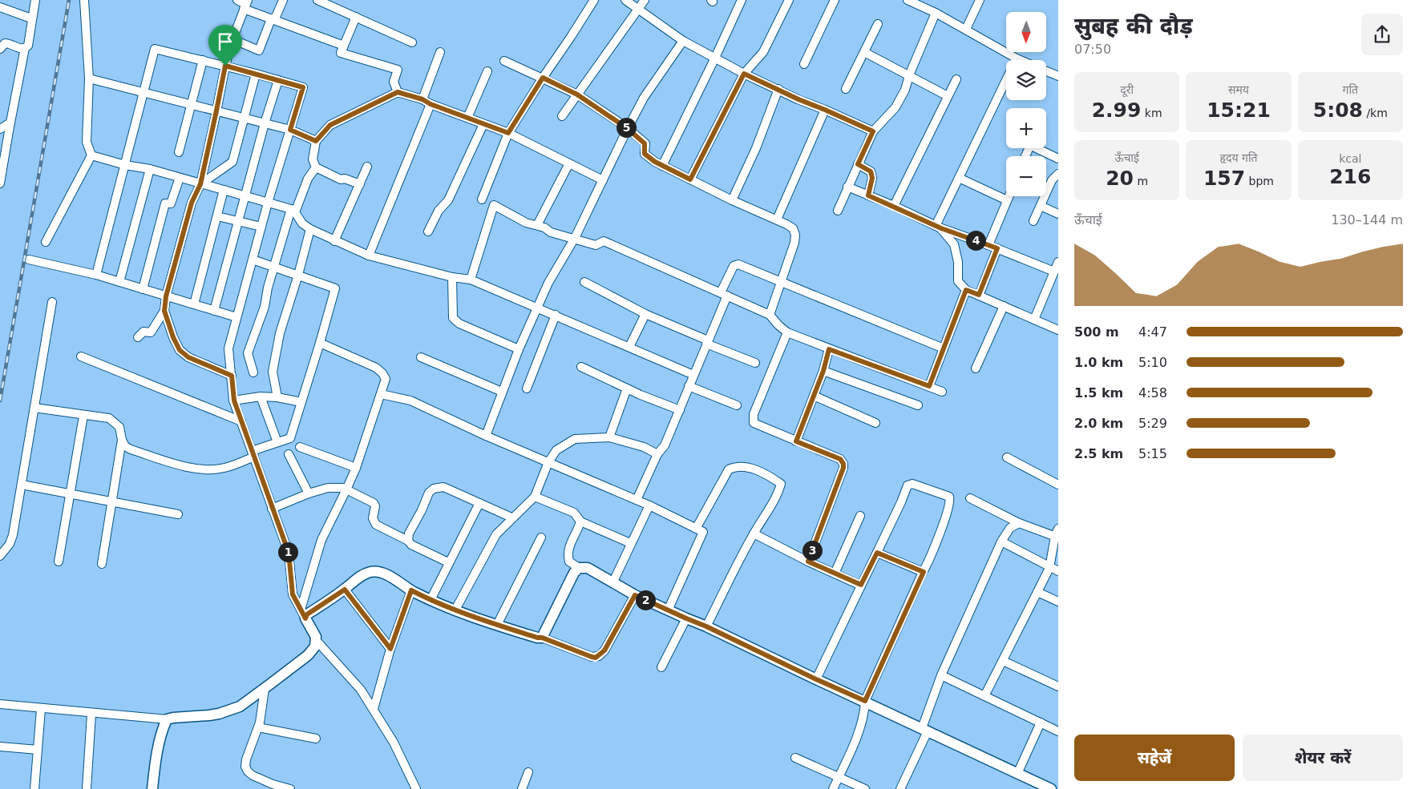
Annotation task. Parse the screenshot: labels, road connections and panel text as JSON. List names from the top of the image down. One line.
{"north":"bottom","page":{"heading":["सुबह की दौड़","07:50"],"map_buttons":["+","−"],"stats":[["दूरी","2.99 km"],["समय","15:21"],["गति","5:08 /km"],["ऊँचाई","20 m"],["हृदय गति","157 bpm"],["kcal","216"]],"pins":["5","4","3","1","2"],"chart":["ऊँचाई","130–144 m"],"list":[{"name":"500 m","note":"4:47"},{"name":"1.0 km","note":"5:10"},{"name":"1.5 km","note":"4:58"},{"name":"2.0 km","note":"5:29"},{"name":"2.5 km","note":"5:15"}],"buttons":["सहेजें","शेयर करें"]}}
